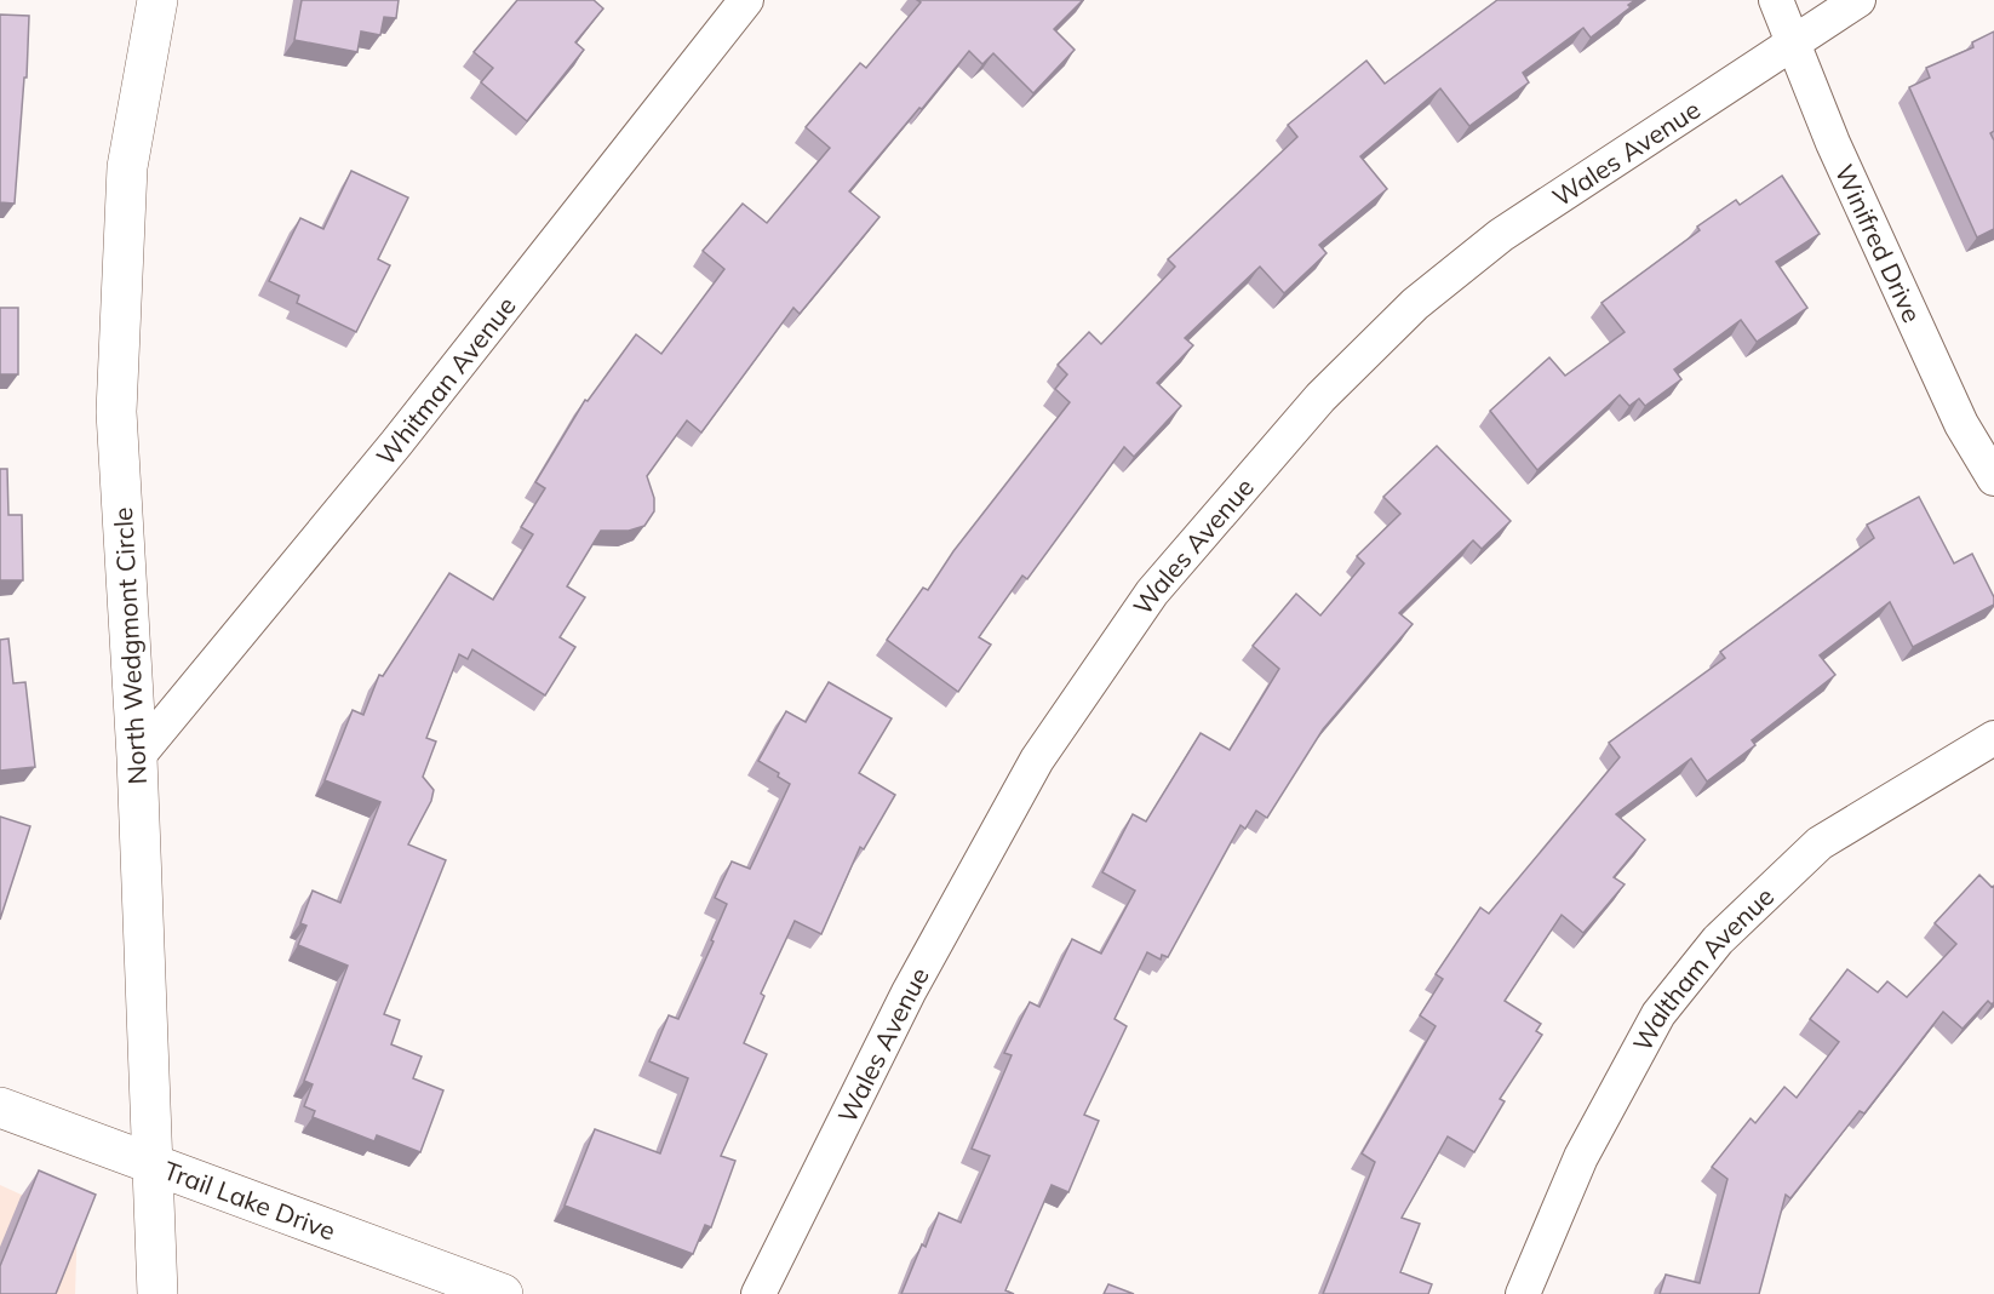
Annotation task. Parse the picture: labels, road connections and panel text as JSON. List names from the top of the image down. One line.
{"streets":{"street":["Wales Avenue","Winifred Drive","Whitman Avenue","North Wedgmont Circle","Waltham Avenue","Trail Lake Drive"]},"crossings":[["Wales Avenue","Winifred Drive"],["Whitman Avenue","North Wedgmont Circle"],["North Wedgmont Circle","Trail Lake Drive"]]}
